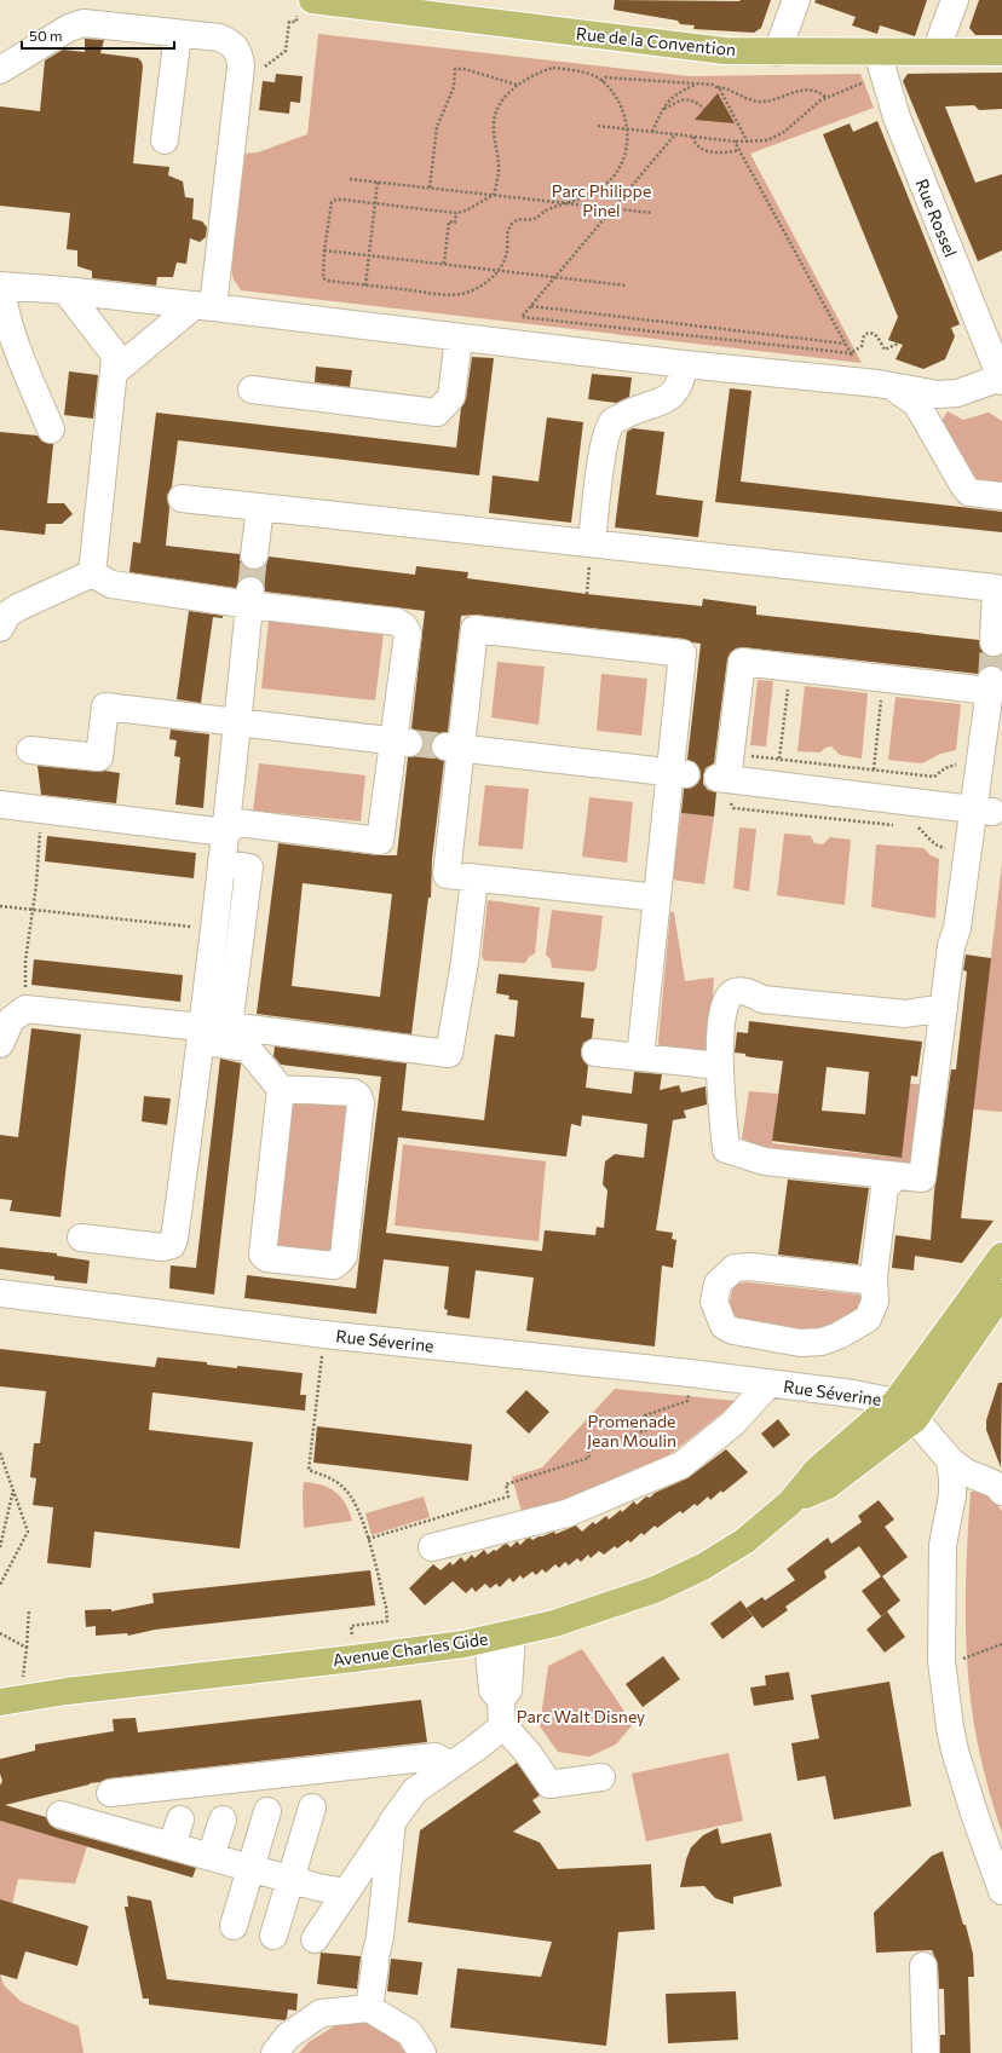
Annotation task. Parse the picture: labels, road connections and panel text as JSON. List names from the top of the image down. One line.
{"streets":{"main road":["Rue de la Convention","Avenue Charles Gide"],"street":["Rue Rossel","Rue Séverine"]},"crossings":[["Rue de la Convention","Rue Rossel"],["Rue Séverine","Avenue Charles Gide"]],"parks":["Parc Philippe Pinel","Promenade Jean Moulin","Parc Walt Disney"],"scale_bar":"50 m"}
